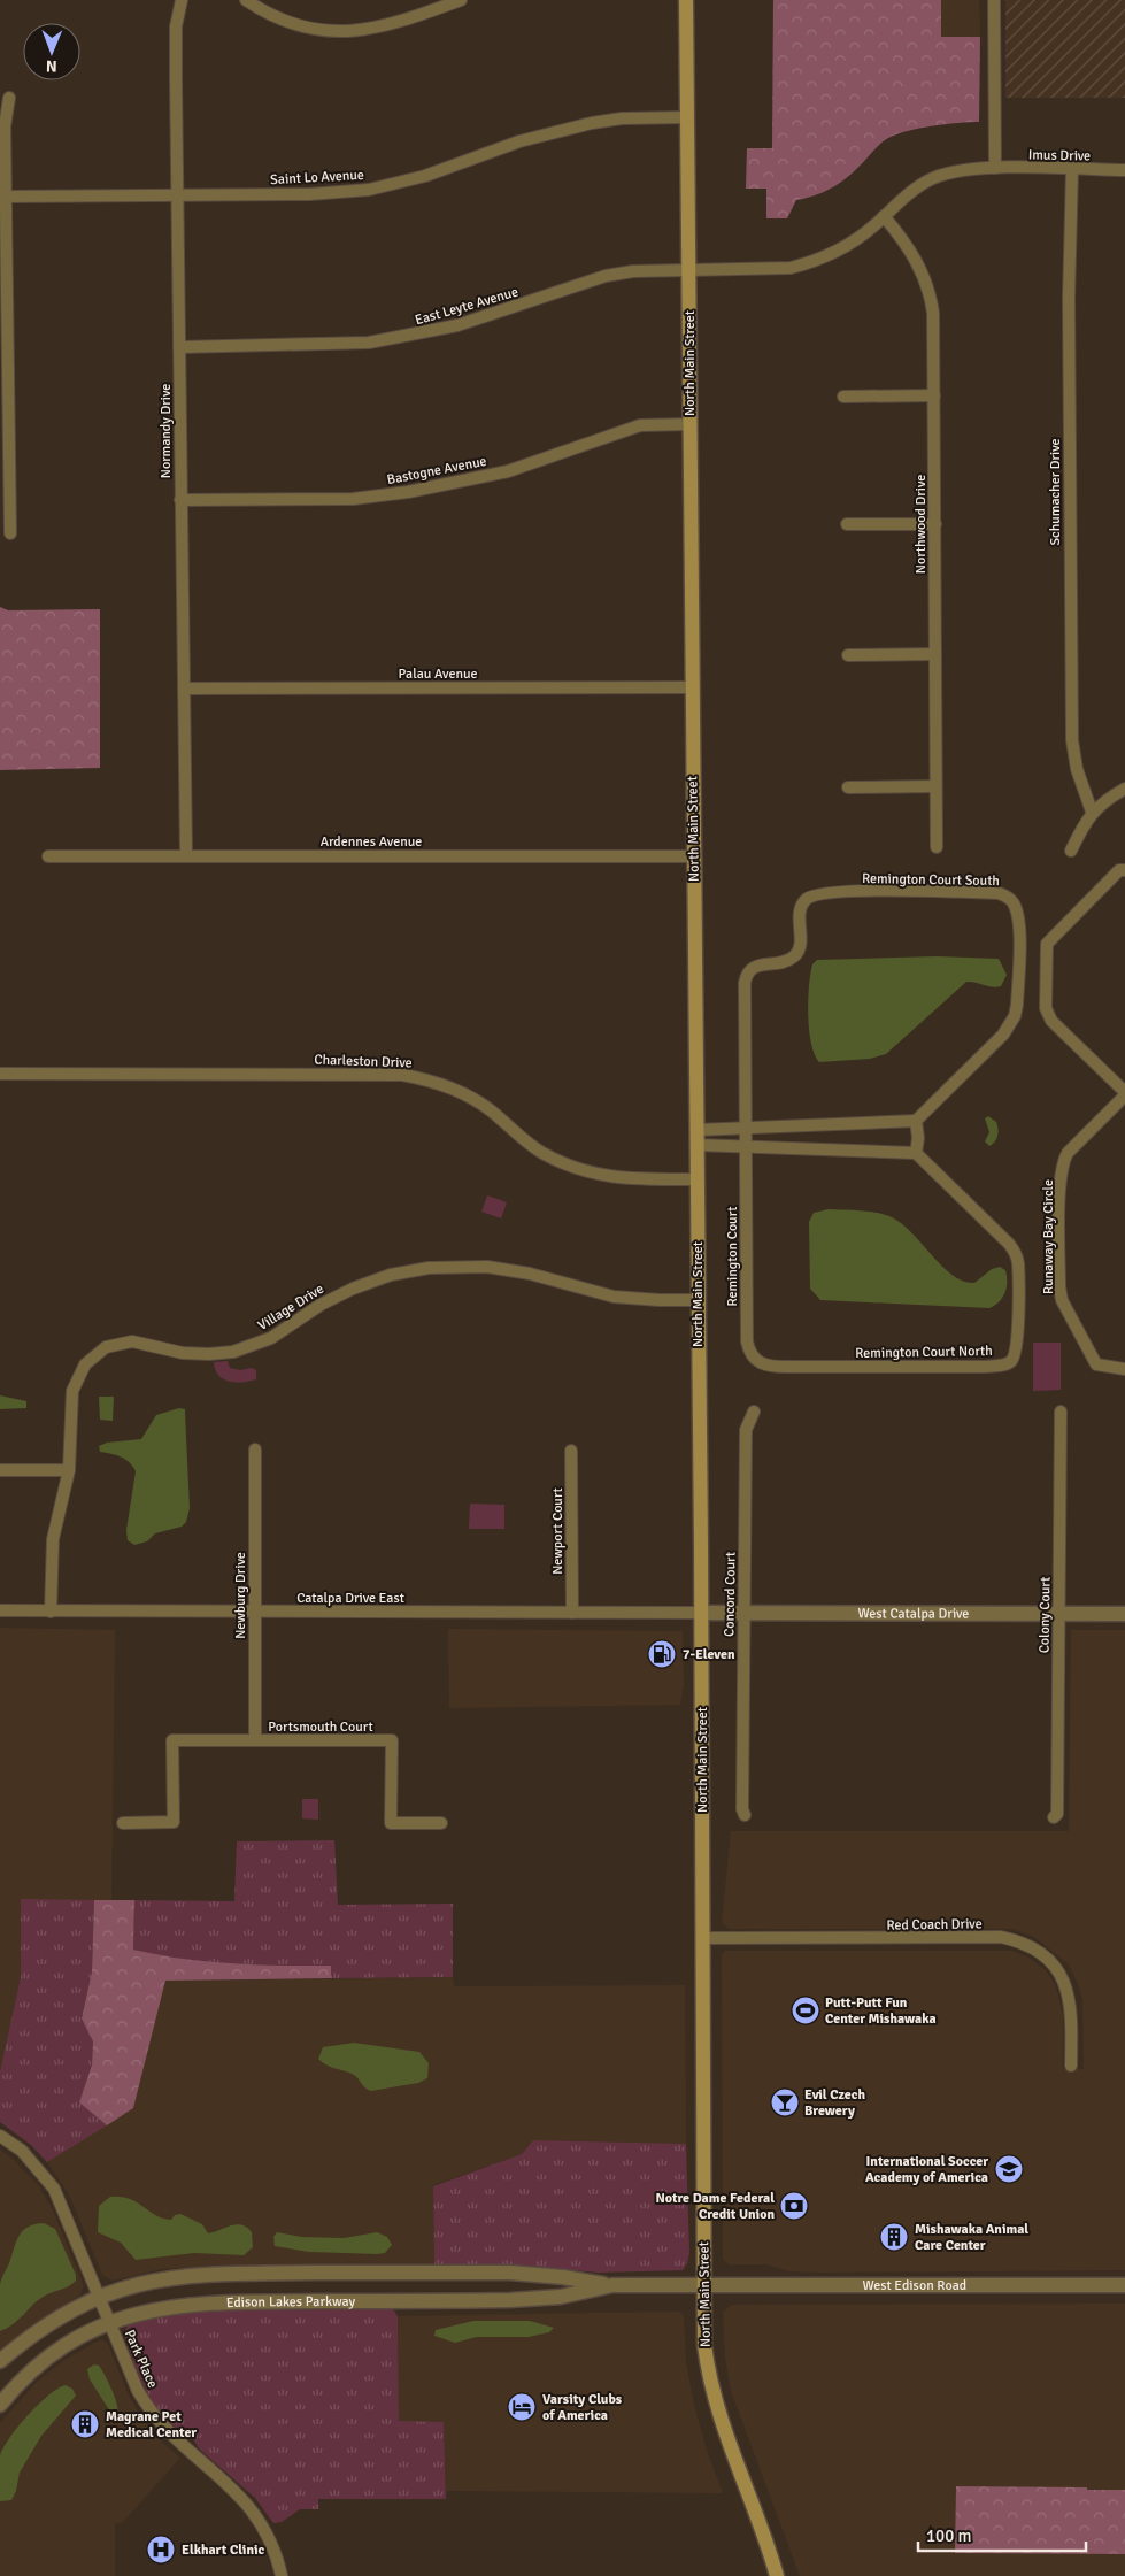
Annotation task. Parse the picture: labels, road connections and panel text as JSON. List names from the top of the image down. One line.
{"streets":{"main road":["North Main Street"],"street":["Imus Drive","Saint Lo Avenue","East Leyte Avenue","Normandy Drive","Bastogne Avenue","Schumacher Drive","Northwood Drive","Palau Avenue","Ardennes Avenue","Remington Court South","Charleston Drive","Runaway Bay Circle","Remington Court","Village Drive","Remington Court North","Newport Court","Concord Court","Newburg Drive","Catalpa Drive East","West Catalpa Drive","Colony Court","Portsmouth Court","Red Coach Drive","West Edison Road","Edison Lakes Parkway","Park Place"]},"crossings":[["Imus Drive","East Leyte Avenue"],["Imus Drive","Schumacher Drive"],["Imus Drive","Northwood Drive"],["Saint Lo Avenue","North Main Street"],["Saint Lo Avenue","Normandy Drive"],["East Leyte Avenue","North Main Street"],["East Leyte Avenue","Normandy Drive"],["East Leyte Avenue","Northwood Drive"],["North Main Street","Bastogne Avenue"],["North Main Street","Palau Avenue"],["North Main Street","Ardennes Avenue"],["North Main Street","Charleston Drive"],["North Main Street","Village Drive"],["North Main Street","Catalpa Drive East"],["North Main Street","West Catalpa Drive"],["North Main Street","Red Coach Drive"],["North Main Street","West Edison Road"],["North Main Street","Edison Lakes Parkway"],["Normandy Drive","Bastogne Avenue"],["Normandy Drive","Palau Avenue"],["Normandy Drive","Ardennes Avenue"],["Remington Court South","Remington Court"],["Remington Court","Remington Court North"],["Village Drive","Catalpa Drive East"],["Newport Court","Catalpa Drive East"],["Concord Court","West Catalpa Drive"],["Newburg Drive","Catalpa Drive East"],["Newburg Drive","Portsmouth Court"],["Catalpa Drive East","West Catalpa Drive"],["West Catalpa Drive","Colony Court"],["West Edison Road","Edison Lakes Parkway"],["Edison Lakes Parkway","Park Place"]],"places":{"fuel station":["7-Eleven"],"sports":["Putt-Putt Fun Center Mishawaka"],"bar":["Evil Czech Brewery"],"school or university":["International Soccer Academy of America"],"bank":["Notre Dame Federal Credit Union"],"building":["Mishawaka Animal Care Center","Magrane Pet Medical Center"],"hotel":["Varsity Clubs of America"],"hospital":["Elkhart Clinic"]},"scale_bar":"100 m","north":"bottom"}
